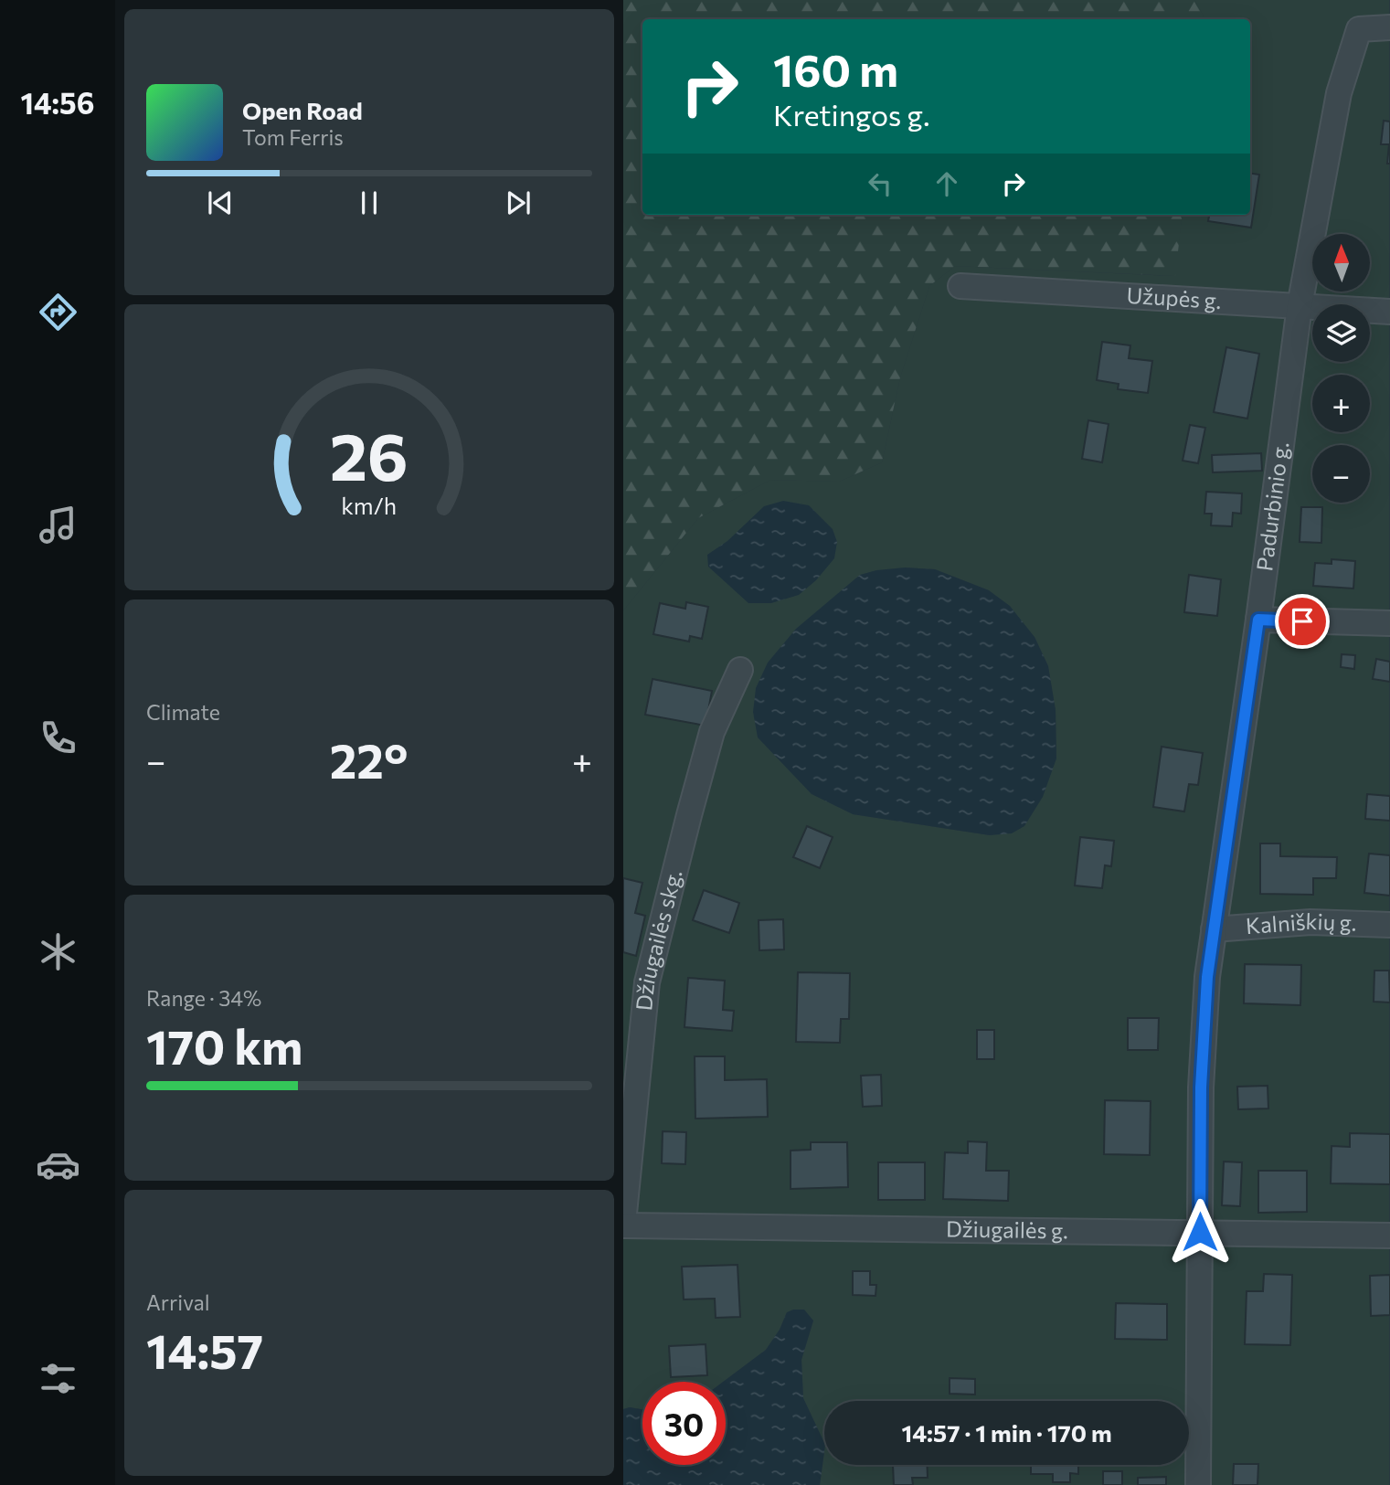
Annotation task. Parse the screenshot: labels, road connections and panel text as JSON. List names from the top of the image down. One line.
{"streets":{"street":["Užupės g.","Padurbinio g.","Kalniškių g.","Džiugailės skg.","Džiugailės g."]},"crossings":[["Užupės g.","Padurbinio g."],["Padurbinio g.","Kalniškių g."],["Padurbinio g.","Džiugailės g."],["Džiugailės skg.","Džiugailės g."]],"north":"top","page":{"tabs":"14:56","turn":["160 m","Kretingos g."],"song":["Open Road","Tom Ferris"],"map_buttons":["+","−"],"tile":["Climate",["Range · 34%","170 km"],["Arrival","14:57"]],"heat":["−","22°","+"],"limit":"30","trip":"14:57 · 1 min · 170 m","gauge":["26","km/h"]}}
